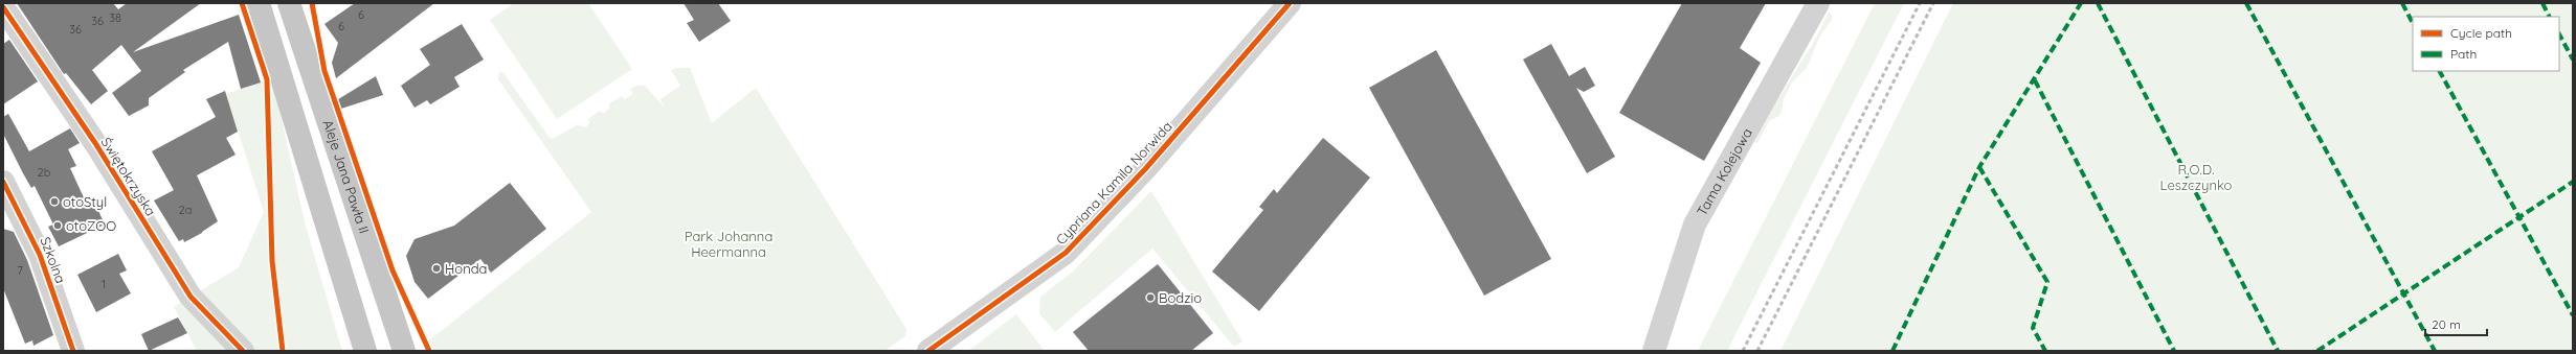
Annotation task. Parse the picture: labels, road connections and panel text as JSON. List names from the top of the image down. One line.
{"streets":{"main road":["Aleje Jana Pawła II"],"street":["Tama Kolejowa","Świętokrzyska","Cypriana Kamila Norwida","Szkolna"]},"parks":["R.O.D. Leszczynko","Park Johanna Heermanna"],"places":["otoStyl","otoZOO","Honda","Bodzio"],"house_numbers":["6","38","36","6","36","2b","2a","7","1"],"legend":["Cycle path","Path"],"scale_bar":"20 m"}
